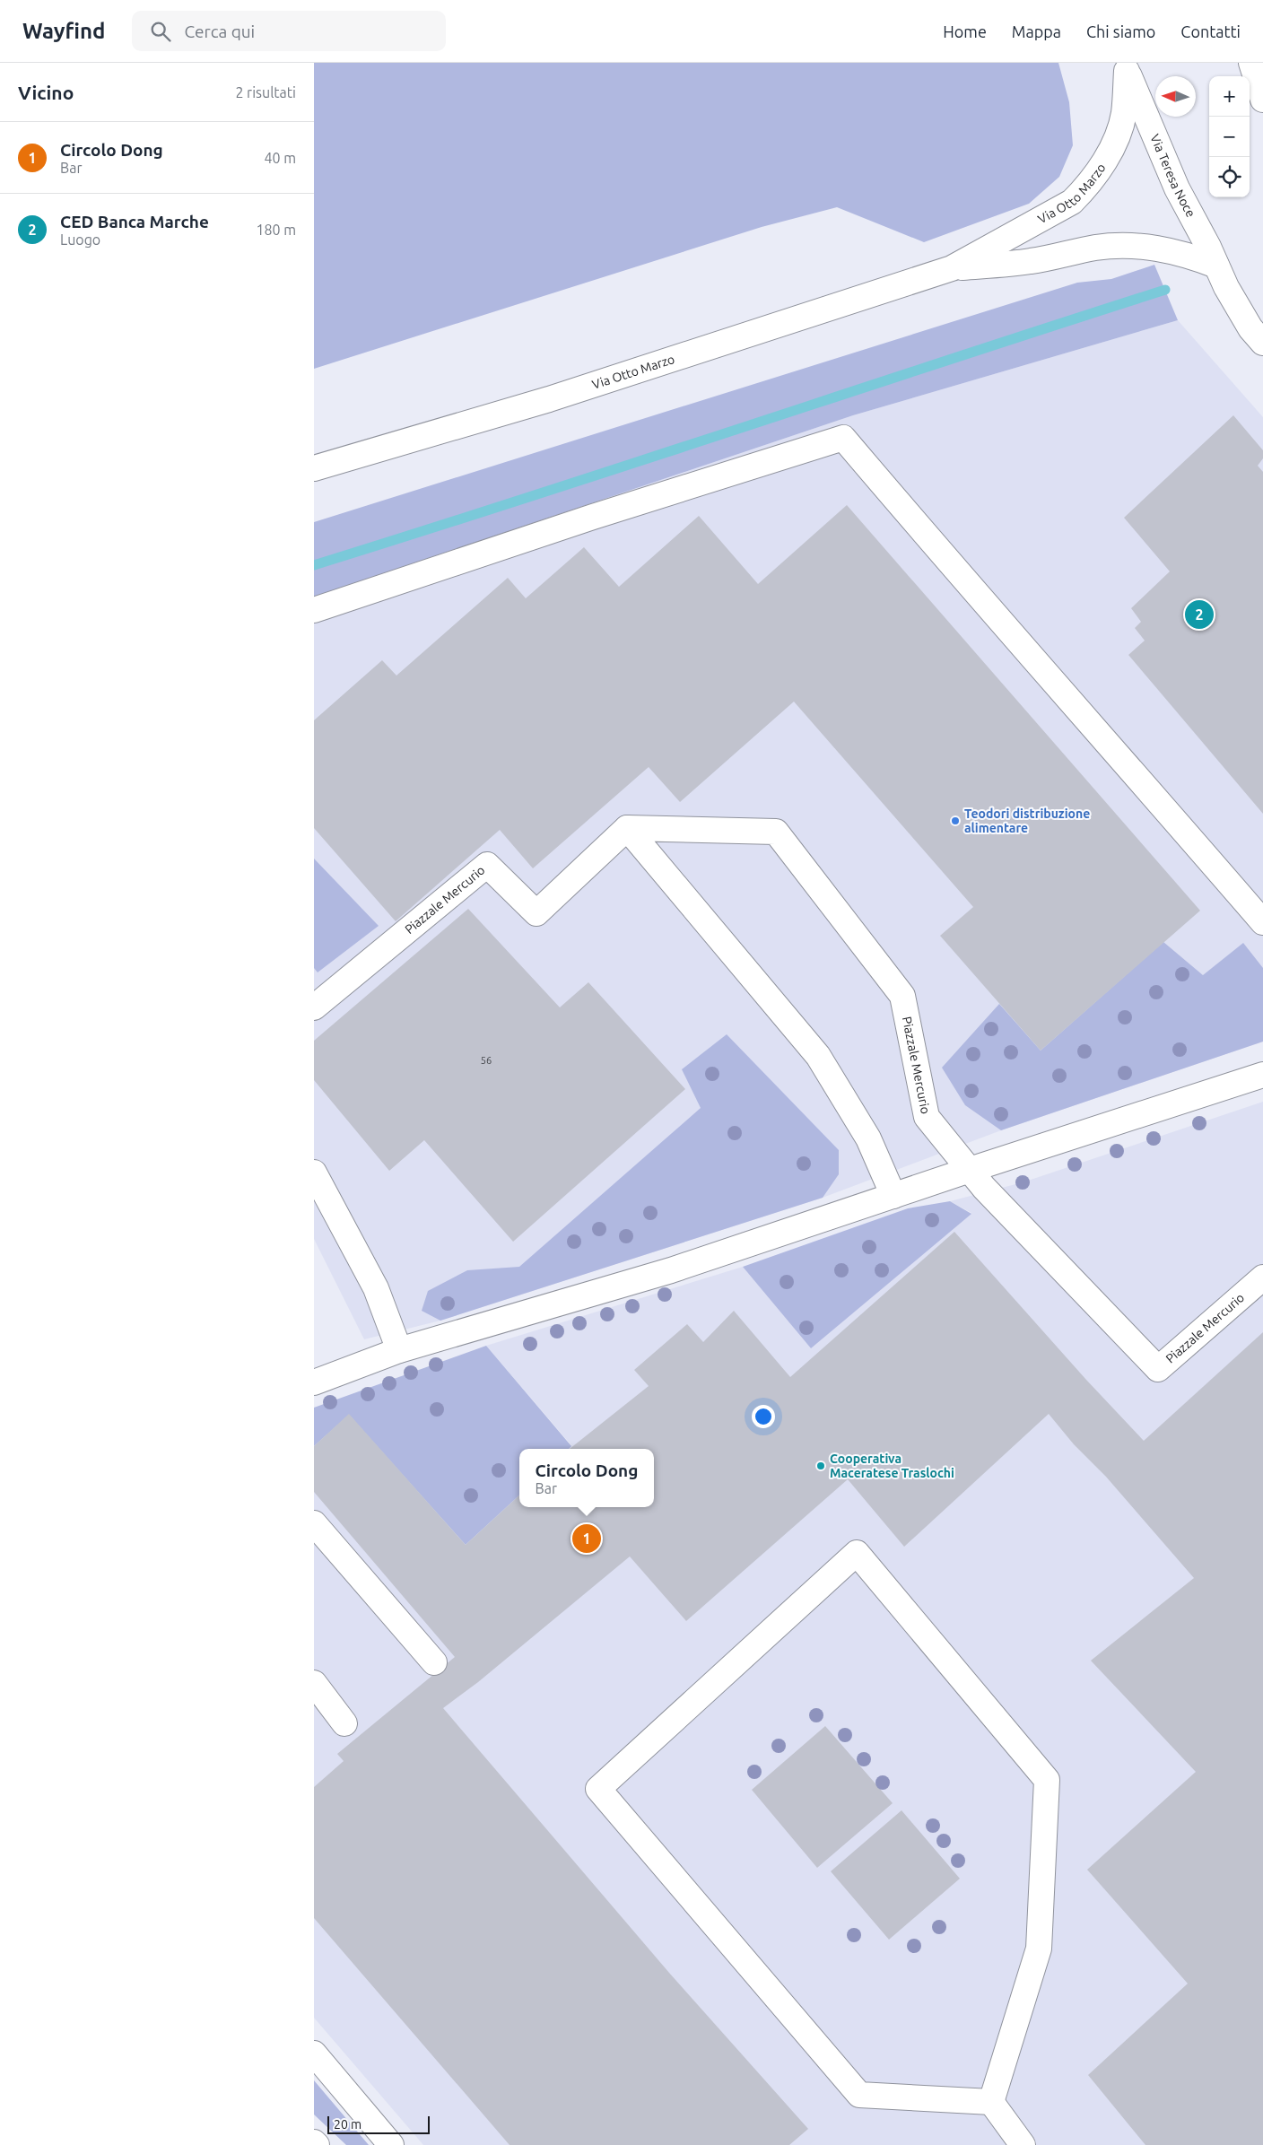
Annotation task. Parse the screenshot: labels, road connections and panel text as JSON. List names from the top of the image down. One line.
{"streets":{"street":["Via Teresa Noce","Via Otto Marzo","Piazzale Mercurio"]},"crossings":[["Via Teresa Noce","Via Otto Marzo"]],"places":["Teodori distribuzione alimentare","Cooperativa Maceratese Traslochi"],"house_numbers":["56"],"scale_bar":"20 m","north":"left","page":{"header":"Wayfind","search":"Cerca qui","nav":["Home","Mappa","Chi siamo","Contatti"],"heading":["Vicino","2 risultati"],"map_buttons":["+","−"],"list":[{"mark":"1","name":"Circolo Dong","note":"Bar","value":"40 m"},{"mark":"2","name":"CED Banca Marche","note":"Luogo","value":"180 m"}],"pins":["2","1"],"popup":["Circolo Dong","Bar"],"scale":"20 m"}}
